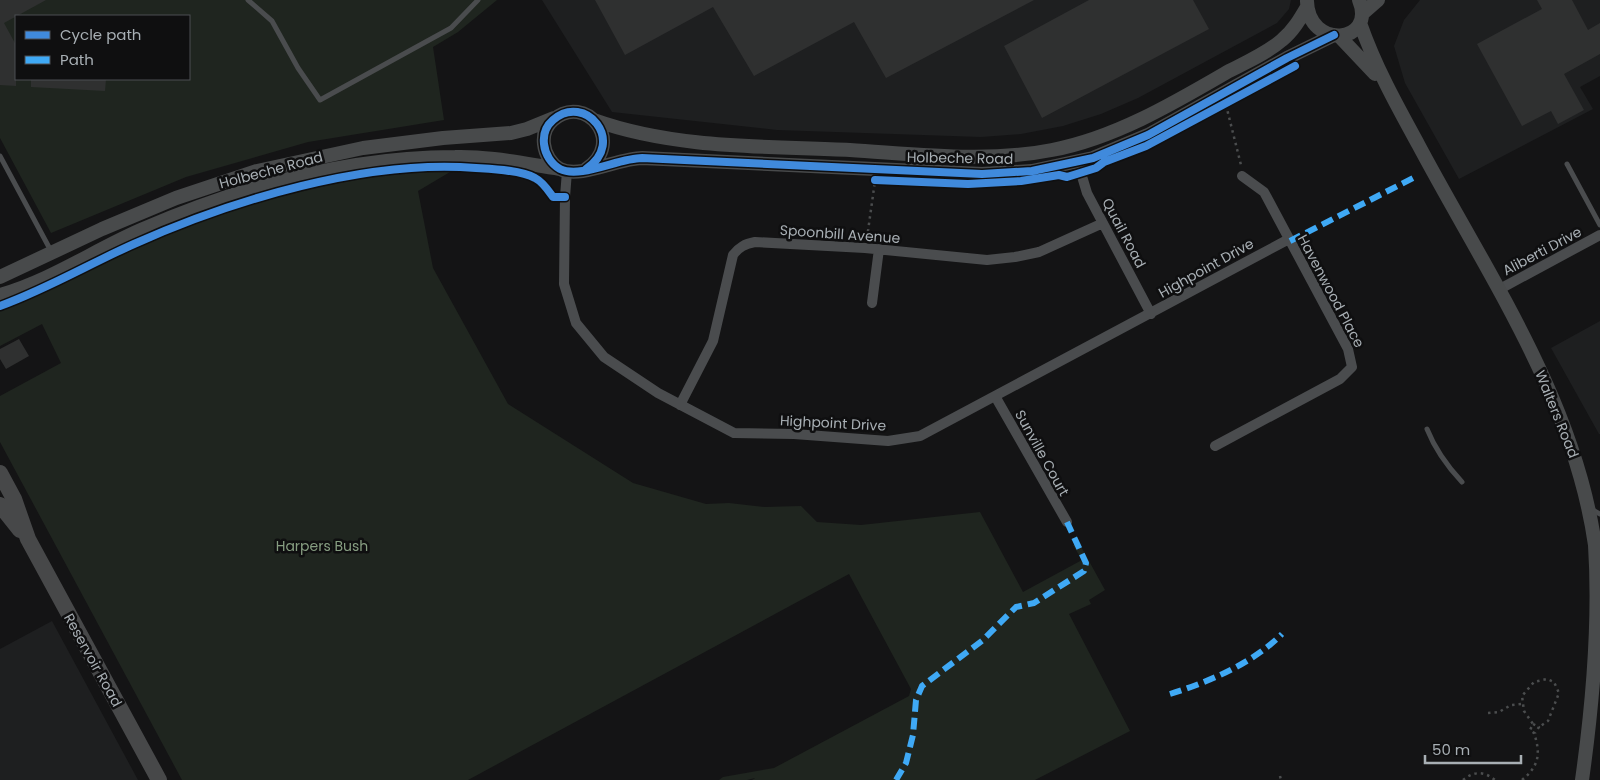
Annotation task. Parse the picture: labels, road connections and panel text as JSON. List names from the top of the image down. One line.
{"streets":{"main road":["Reservoir Road"],"street":["Holbeche Road","Quail Road","Spoonbill Avenue","Aliberti Drive","Highpoint Drive","Havenwood Place","Walters Road","Sunville Court"]},"crossings":[["Holbeche Road","Quail Road"],["Holbeche Road","Highpoint Drive"],["Holbeche Road","Walters Road"],["Quail Road","Spoonbill Avenue"],["Quail Road","Highpoint Drive"],["Spoonbill Avenue","Highpoint Drive"],["Aliberti Drive","Walters Road"],["Highpoint Drive","Havenwood Place"],["Highpoint Drive","Sunville Court"]],"parks":["Harpers Bush"],"legend":["Cycle path","Path"],"scale_bar":"50 m"}
